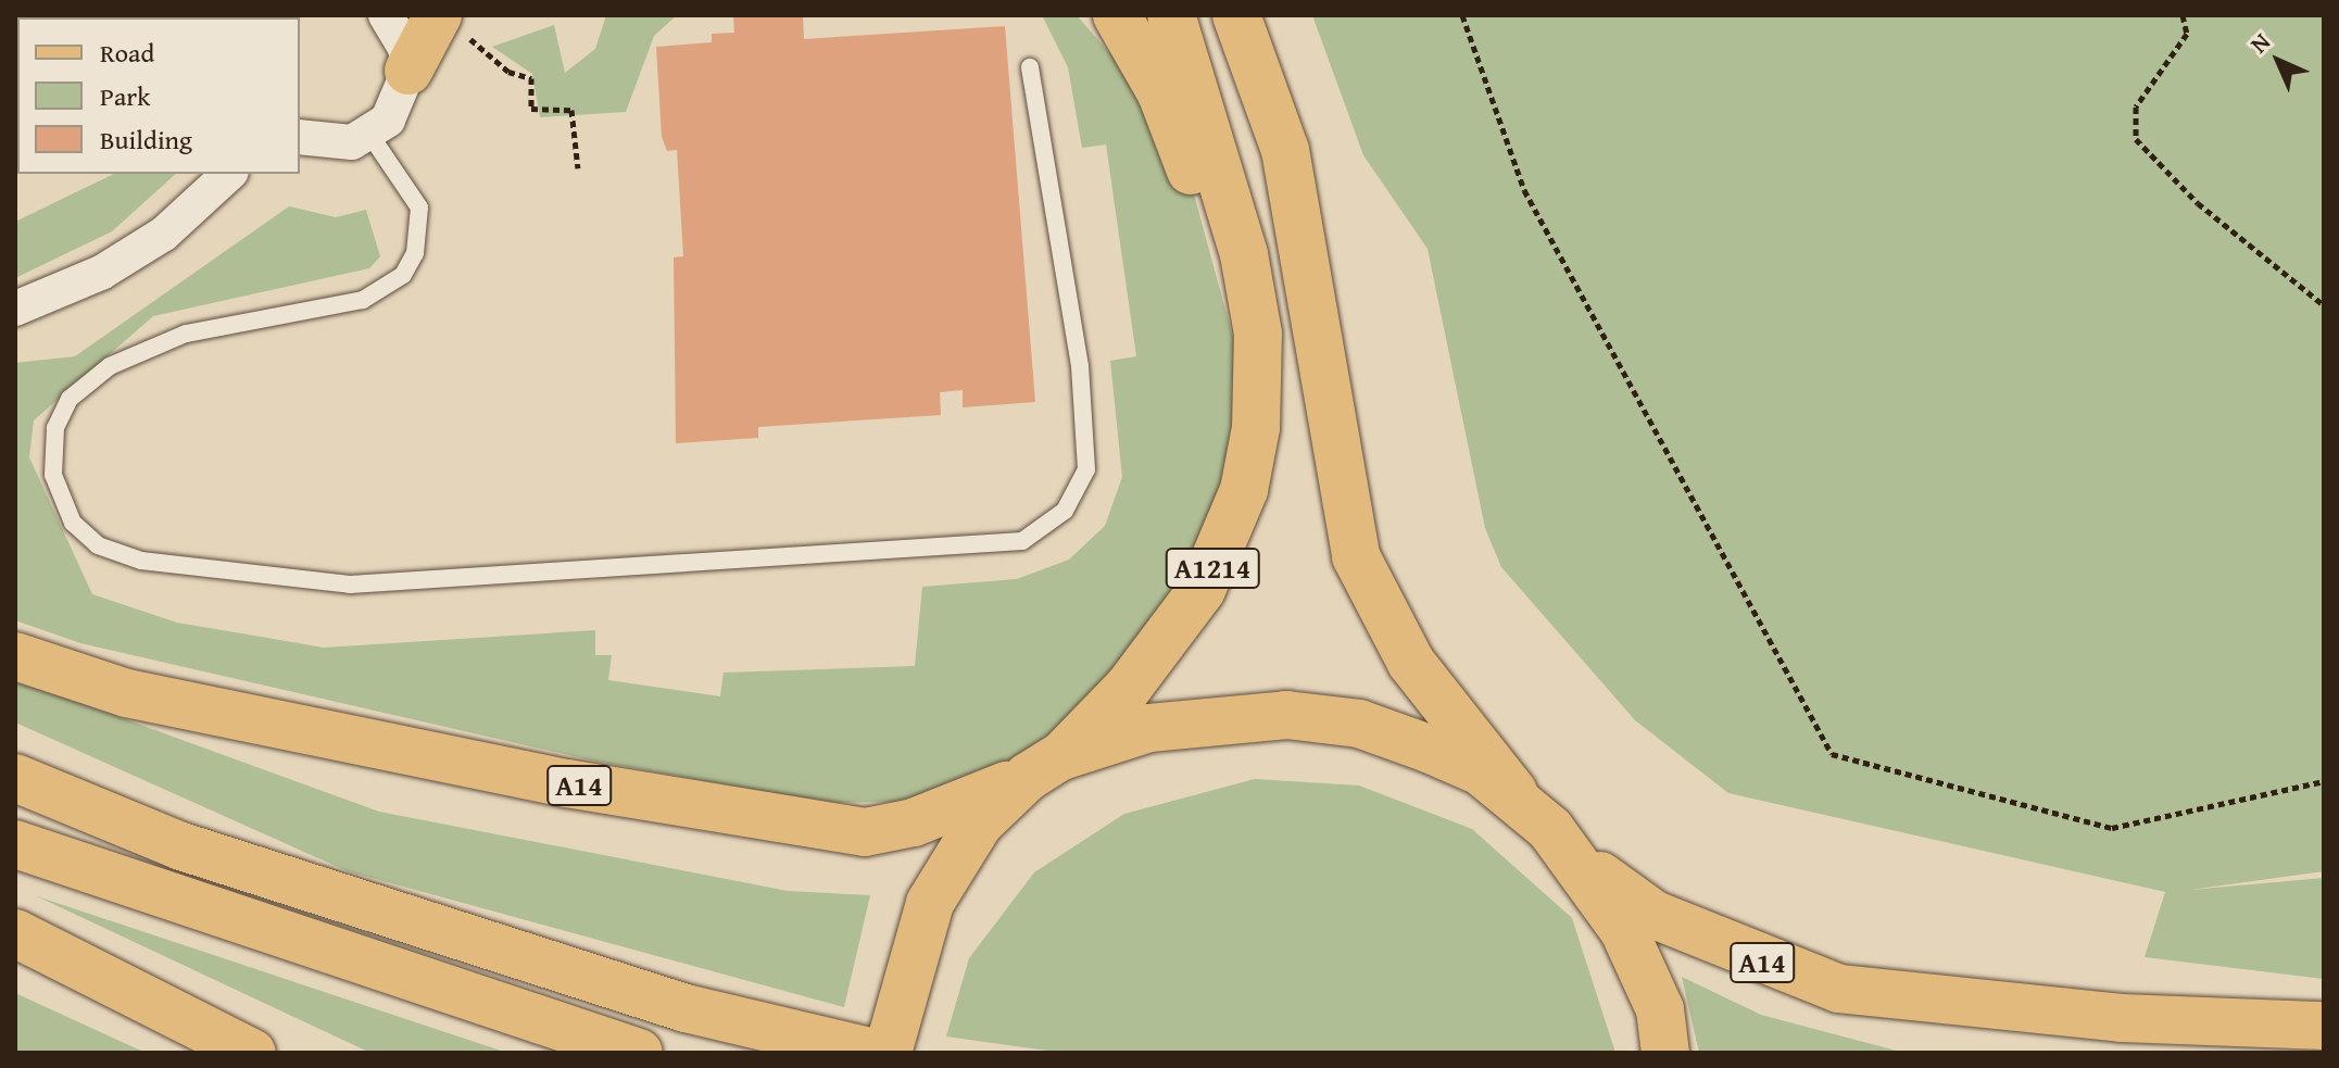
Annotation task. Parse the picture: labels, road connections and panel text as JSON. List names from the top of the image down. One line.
{"streets":{"main road":["A1214","A14"]},"crossings":[["A1214","A14"]],"legend":["Road","Park","Building"],"north":"top left"}
